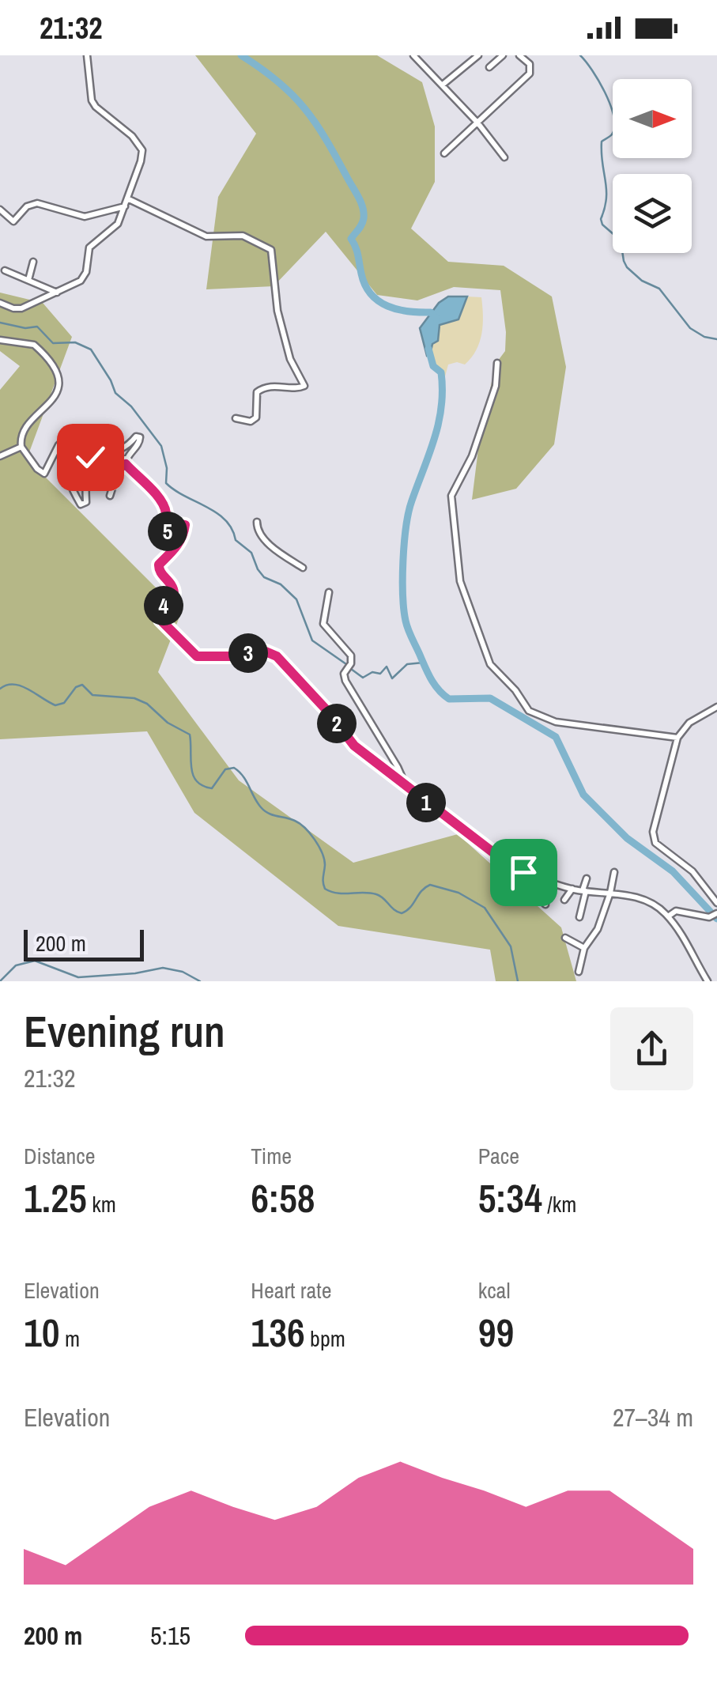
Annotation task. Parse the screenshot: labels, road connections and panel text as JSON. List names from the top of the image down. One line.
{"scale_bar":"200 m","north":"right","page":{"status":"21:32","pins":["5","4","3","2","1"],"scale":"200 m","heading":["Evening run","21:32"],"stats":[["Distance","1.25 km"],["Time","6:58"],["Pace","5:34 /km"],["Elevation","10 m"],["Heart rate","136 bpm"],["kcal","99"]],"chart":["Elevation","27–34 m"],"list":[{"name":"200 m","note":"5:15"}]}}
